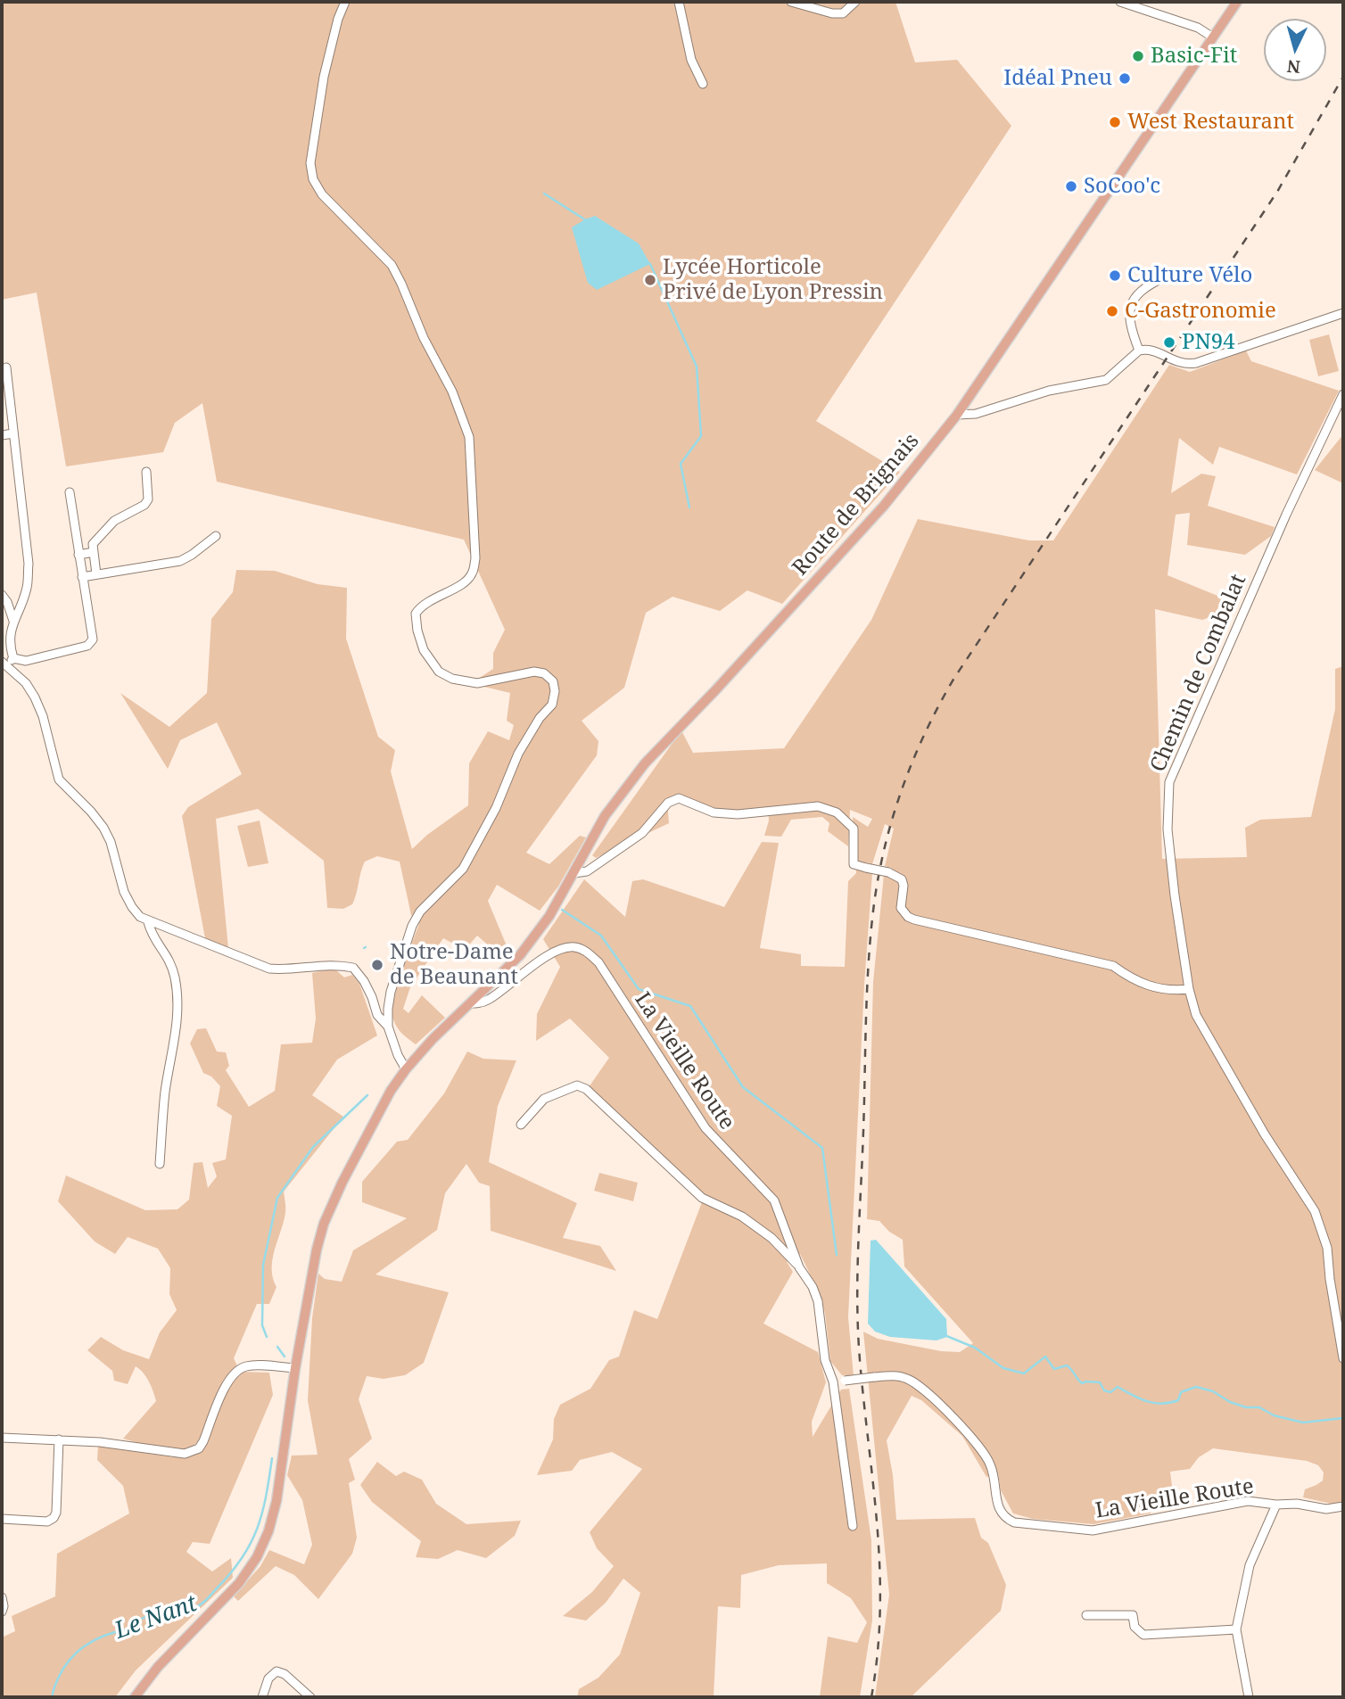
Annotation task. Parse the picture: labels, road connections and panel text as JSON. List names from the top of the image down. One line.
{"streets":{"main road":["Route de Brignais"],"street":["Chemin de Combalat","La Vieille Route"]},"crossings":[["Route de Brignais","La Vieille Route"]],"water":["Le Nant"],"places":["Basic-Fit","Idéal Pneu","West Restaurant","SoCoo'c","Culture Vélo","Lycée Horticole Privé de Lyon Pressin","C-Gastronomie","PN94","Notre-Dame de Beaunant"],"north":"bottom"}
